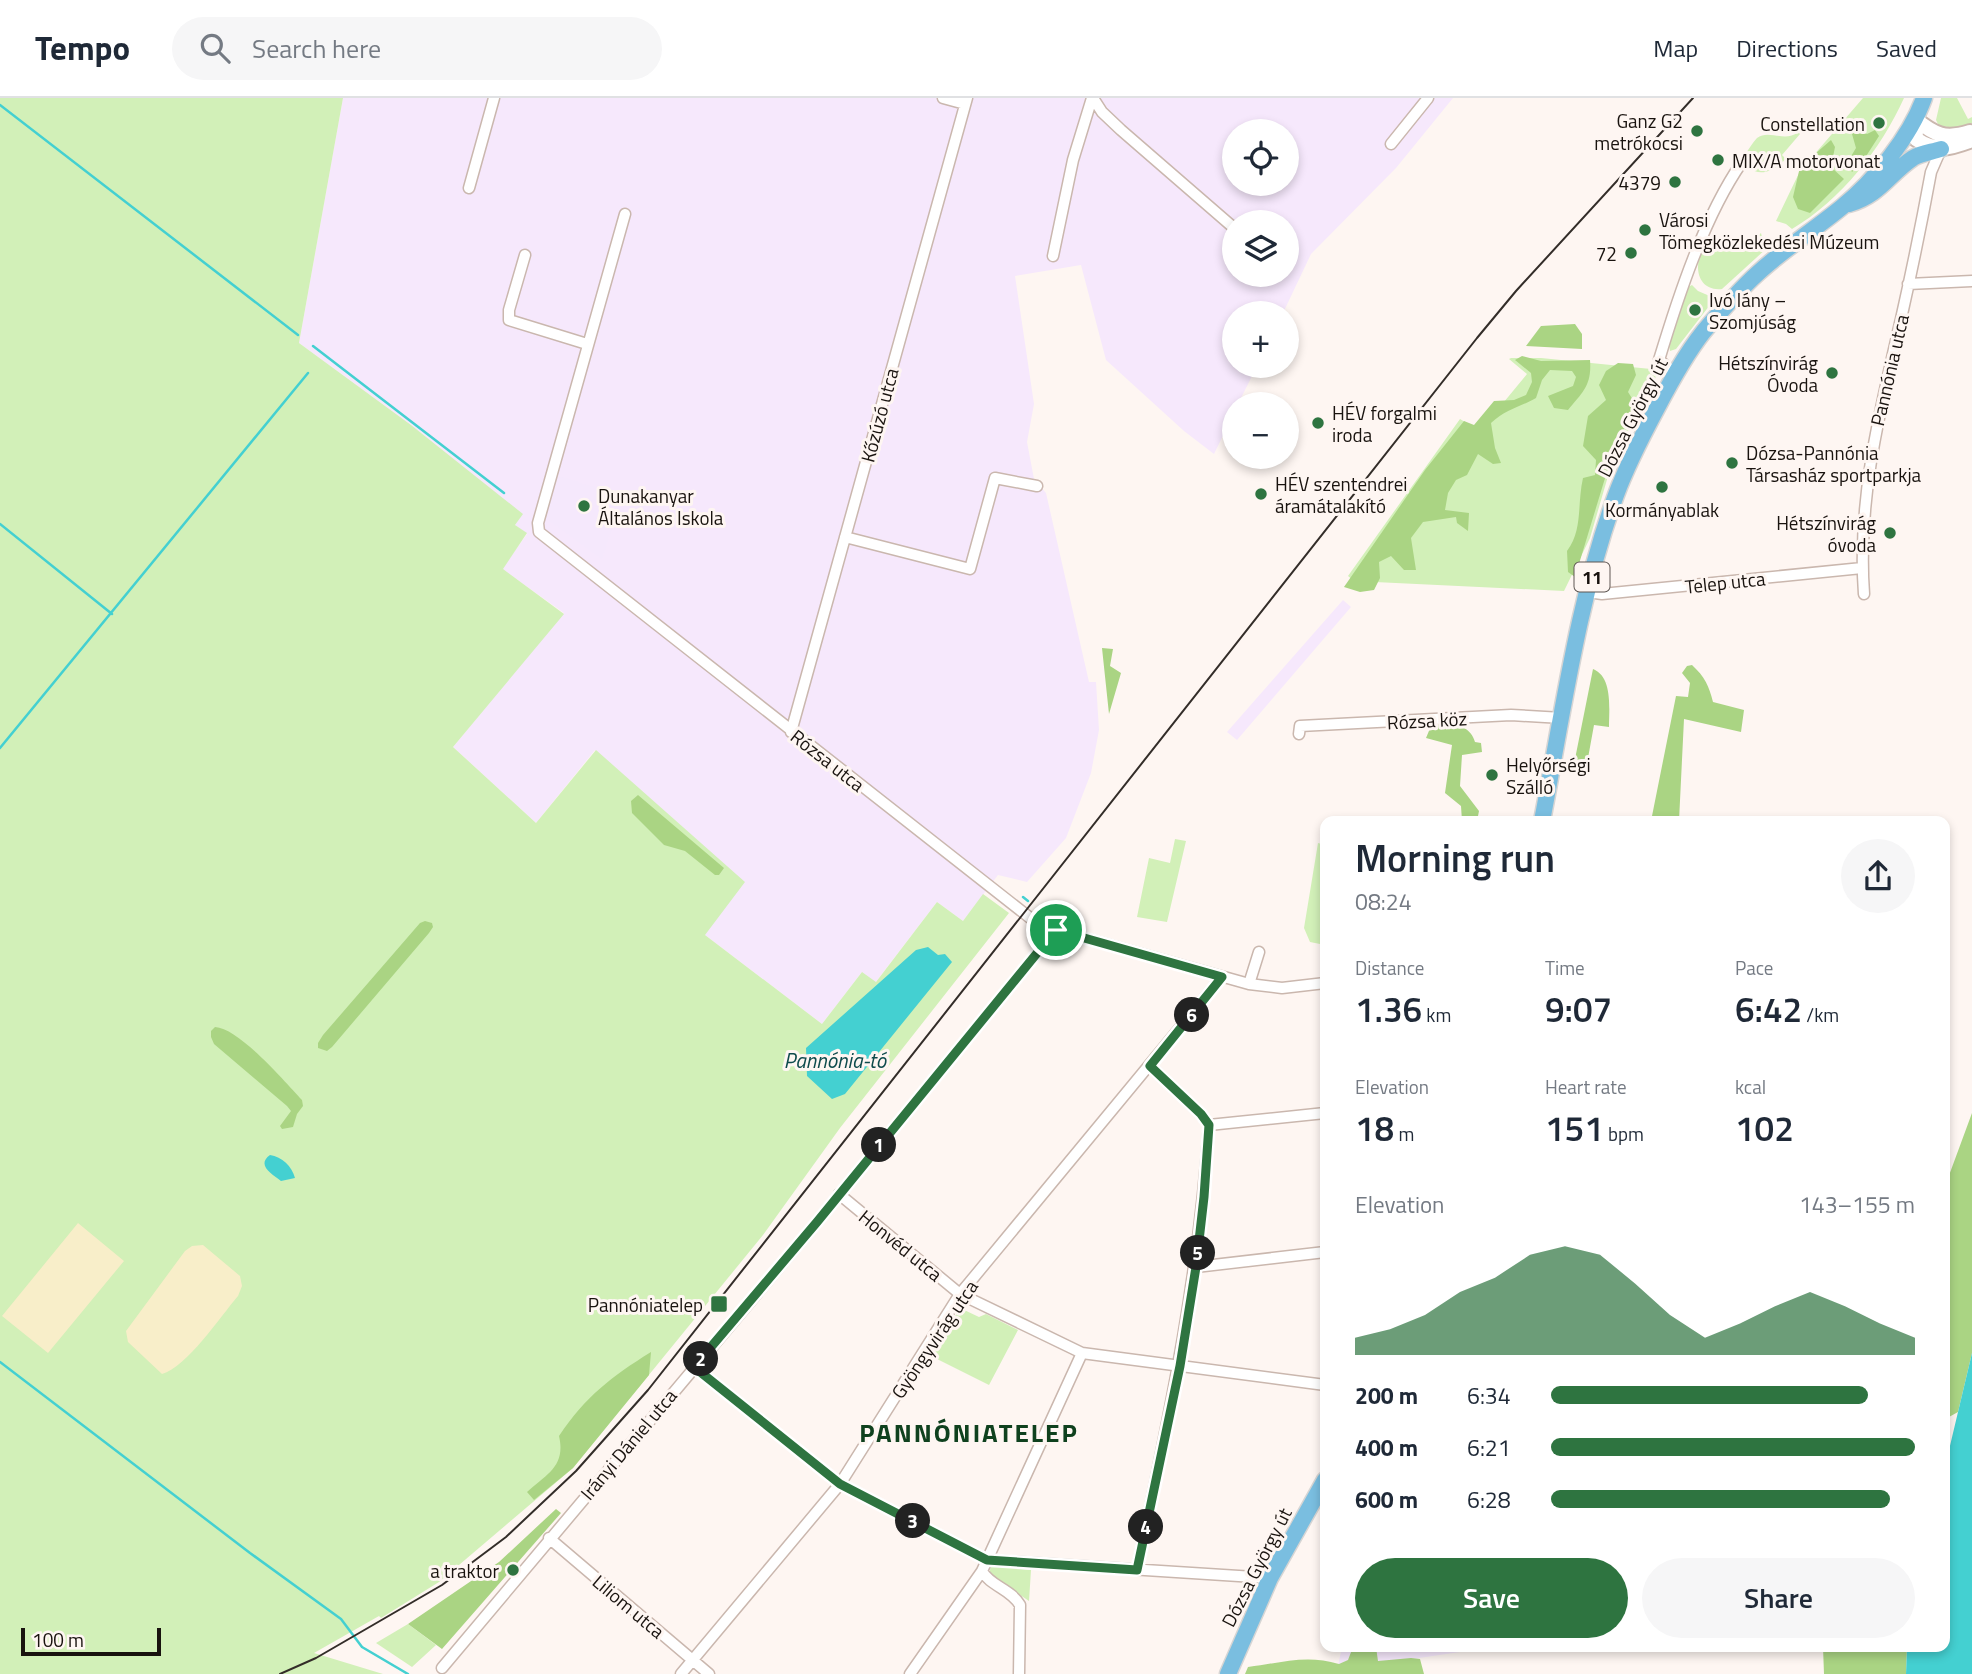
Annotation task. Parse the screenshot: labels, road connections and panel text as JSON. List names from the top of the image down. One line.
{"streets":{"main road":["Dózsa György út","11"],"street":["Pannónia utca","Kőzúzó utca","Telep utca","Rózsa köz","Rózsa utca","Honvéd utca","Gyöngyvirág utca","Irányi Dániel utca","Liliom utca"]},"crossings":[["Pannónia utca","Telep utca"],["Kőzúzó utca","Rózsa utca"],["Dózsa György út","11"],["Dózsa György út","Telep utca"],["Dózsa György út","Rózsa köz"],["Rózsa utca","Gyöngyvirág utca"],["Rózsa utca","Irányi Dániel utca"],["Honvéd utca","Gyöngyvirág utca"],["Honvéd utca","Irányi Dániel utca"],["Gyöngyvirág utca","Liliom utca"],["Irányi Dániel utca","Liliom utca"]],"districts":["PANNÓNIATELEP"],"water":["Pannónia-tó"],"places":{"other":["Constellation","Ganz G2 metrókocsi","MIX/A motorvonat","4379","Városi Tömegközlekedési Múzeum","72","Ivó lány – Szomjúság","Hétszínvirág Óvoda","HÉV forgalmi iroda","Dózsa-Pannónia Társasház sportparkja","Kormányablak","HÉV szentendrei áramátalakító","Dunakanyar Általános Iskola","Hétszínvirág óvoda","Helyőrségi Szálló","a traktor"],"transit":["Pannóniatelep"]},"scale_bar":"100 m","page":{"header":"Tempo","search":"Search here","nav":["Map","Directions","Saved"],"map_buttons":["+","−"],"heading":["Morning run","08:24"],"stats":[["Distance","1.36 km"],["Time","9:07"],["Pace","6:42 /km"],["Elevation","18 m"],["Heart rate","151 bpm"],["kcal","102"]],"pins":["6","1","5","2","3","4"],"chart":["Elevation","143–155 m"],"list":[{"name":"200 m","note":"6:34"},{"name":"400 m","note":"6:21"},{"name":"600 m","note":"6:28"}],"buttons":["Save","Share"],"scale":"100 m"}}
